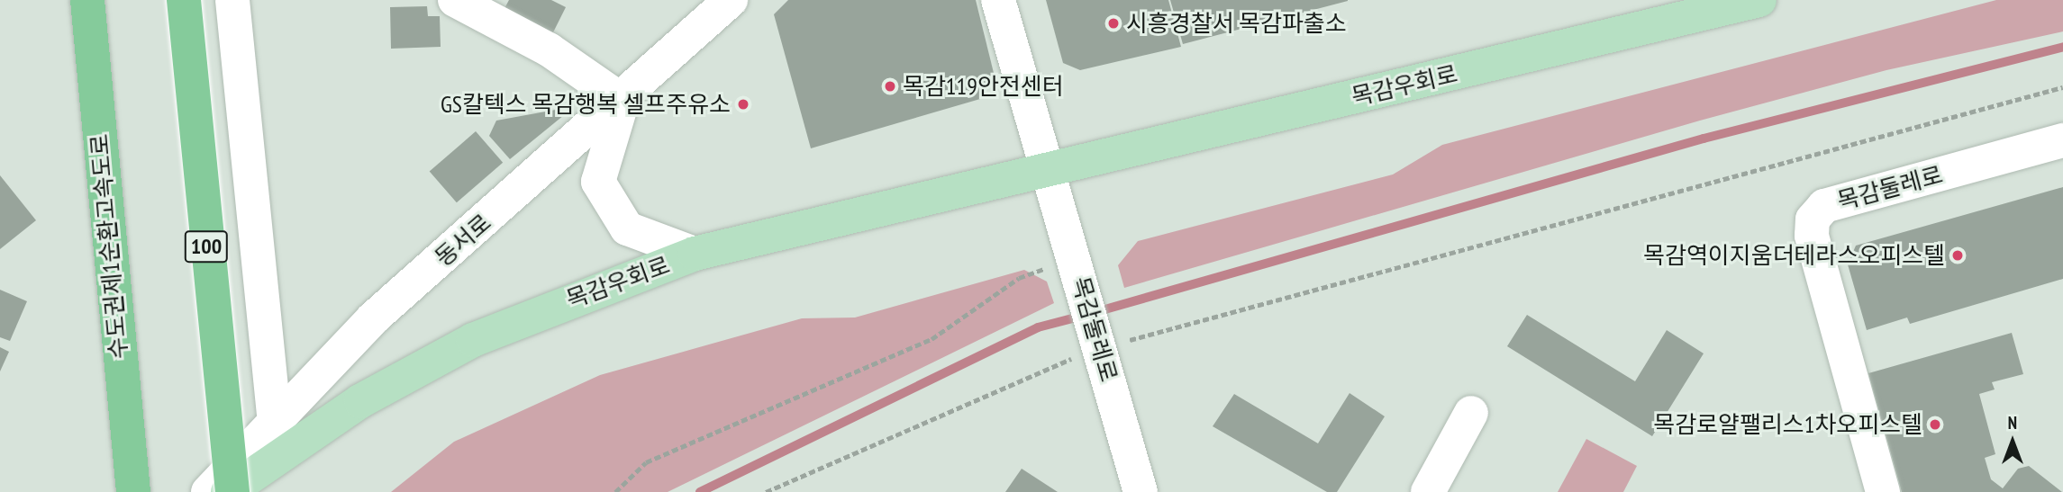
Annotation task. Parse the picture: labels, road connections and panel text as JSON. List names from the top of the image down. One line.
{"streets":{"highway":["수도권제1순환고속도로","100"],"main road":["목감우회로"],"street":["목감둘레로","동서로"]},"crossings":[["목감우회로","목감둘레로"],["목감우회로","100"]],"places":["시흥경찰서 목감파출소","목감119안전센터","GS칼텍스 목감행복 셀프주유소","목감역이지움더테라스오피스텔","목감로얄팰리스1차오피스텔"],"north":"top"}
